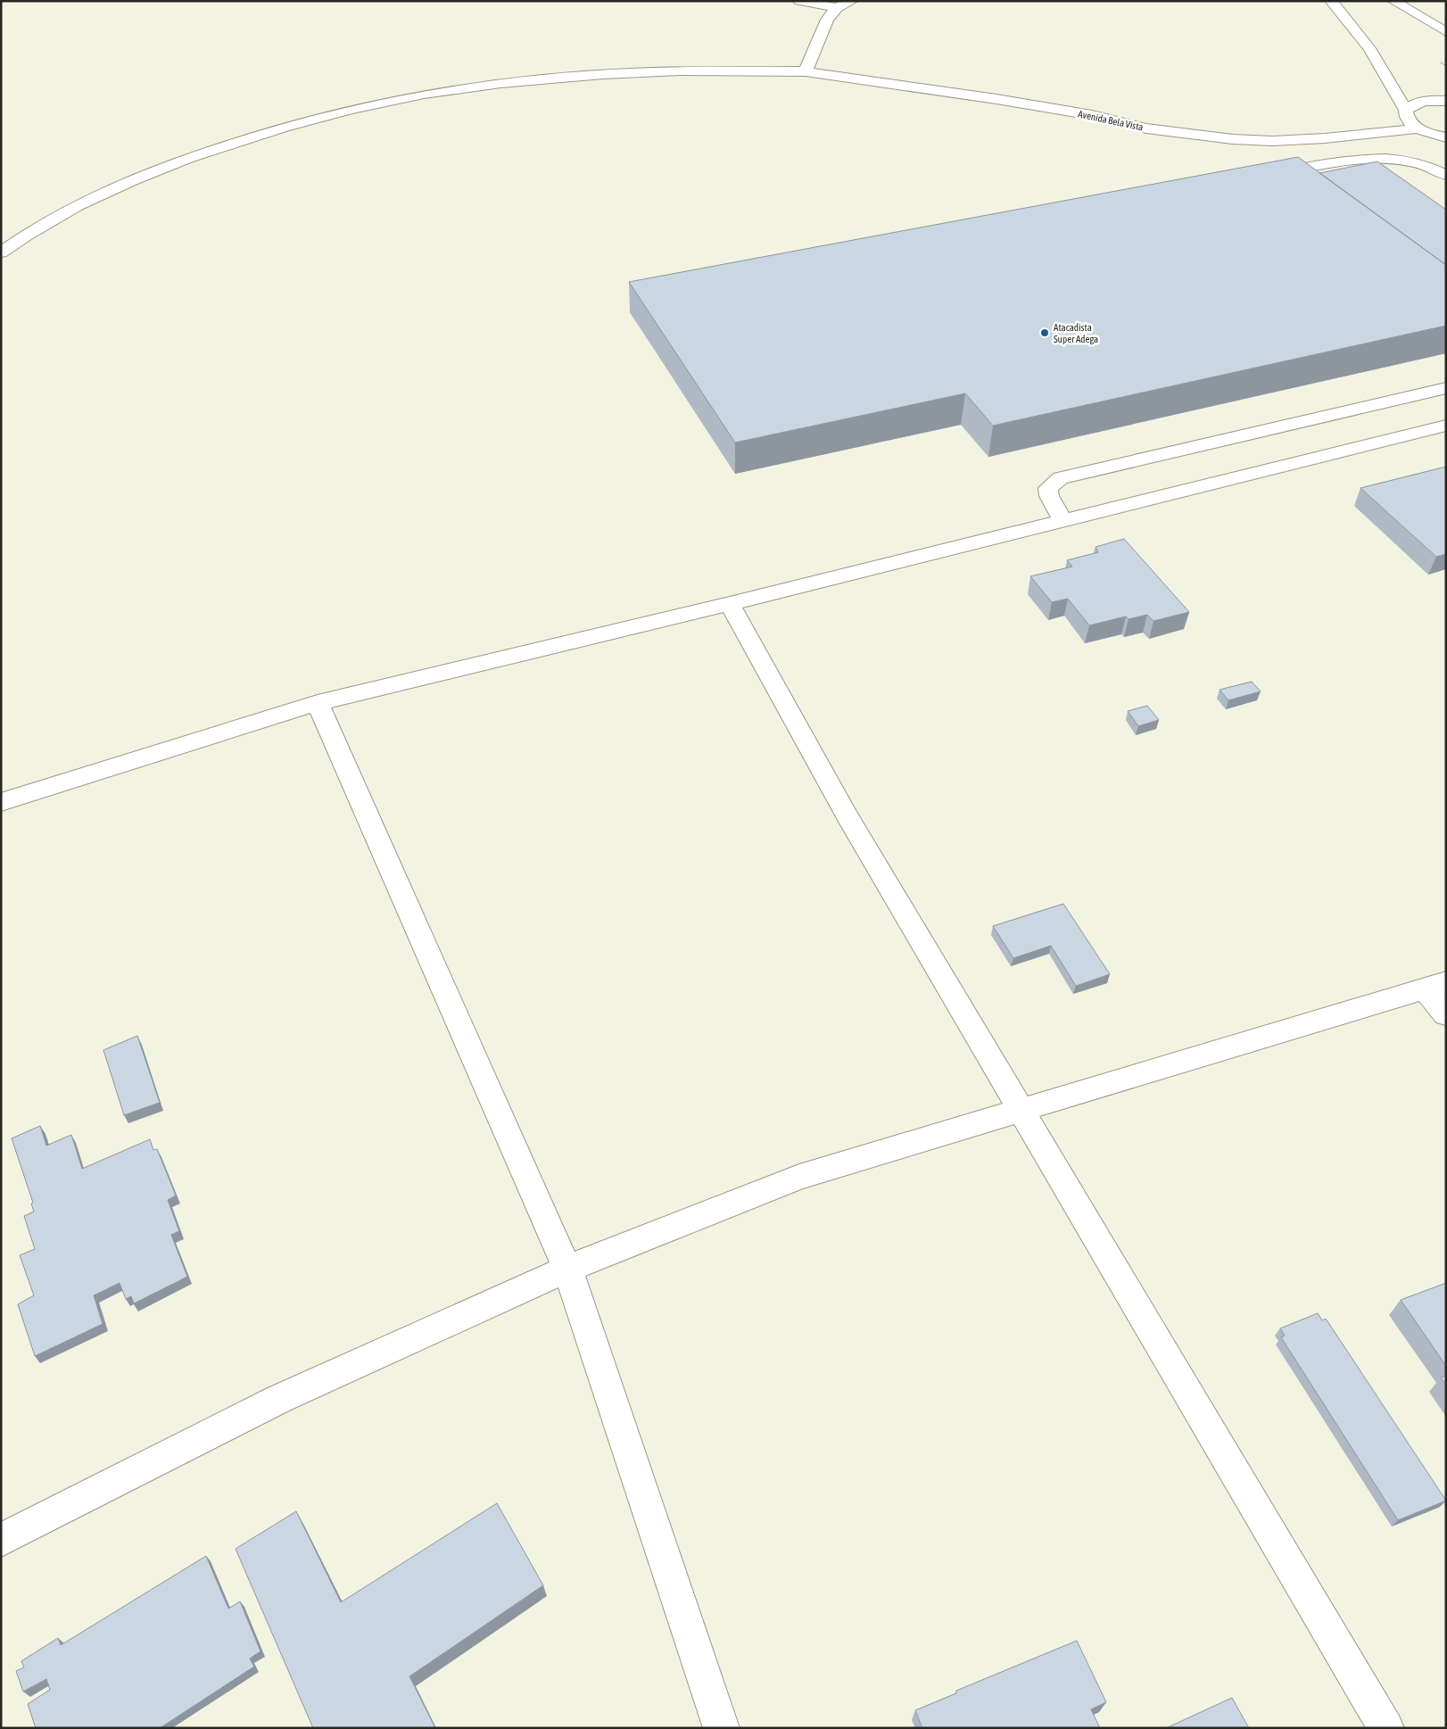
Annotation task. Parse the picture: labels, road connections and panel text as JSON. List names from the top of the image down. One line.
{"streets":{"street":["Avenida Bela Vista"]},"places":["Atacadista Super Adega"]}
